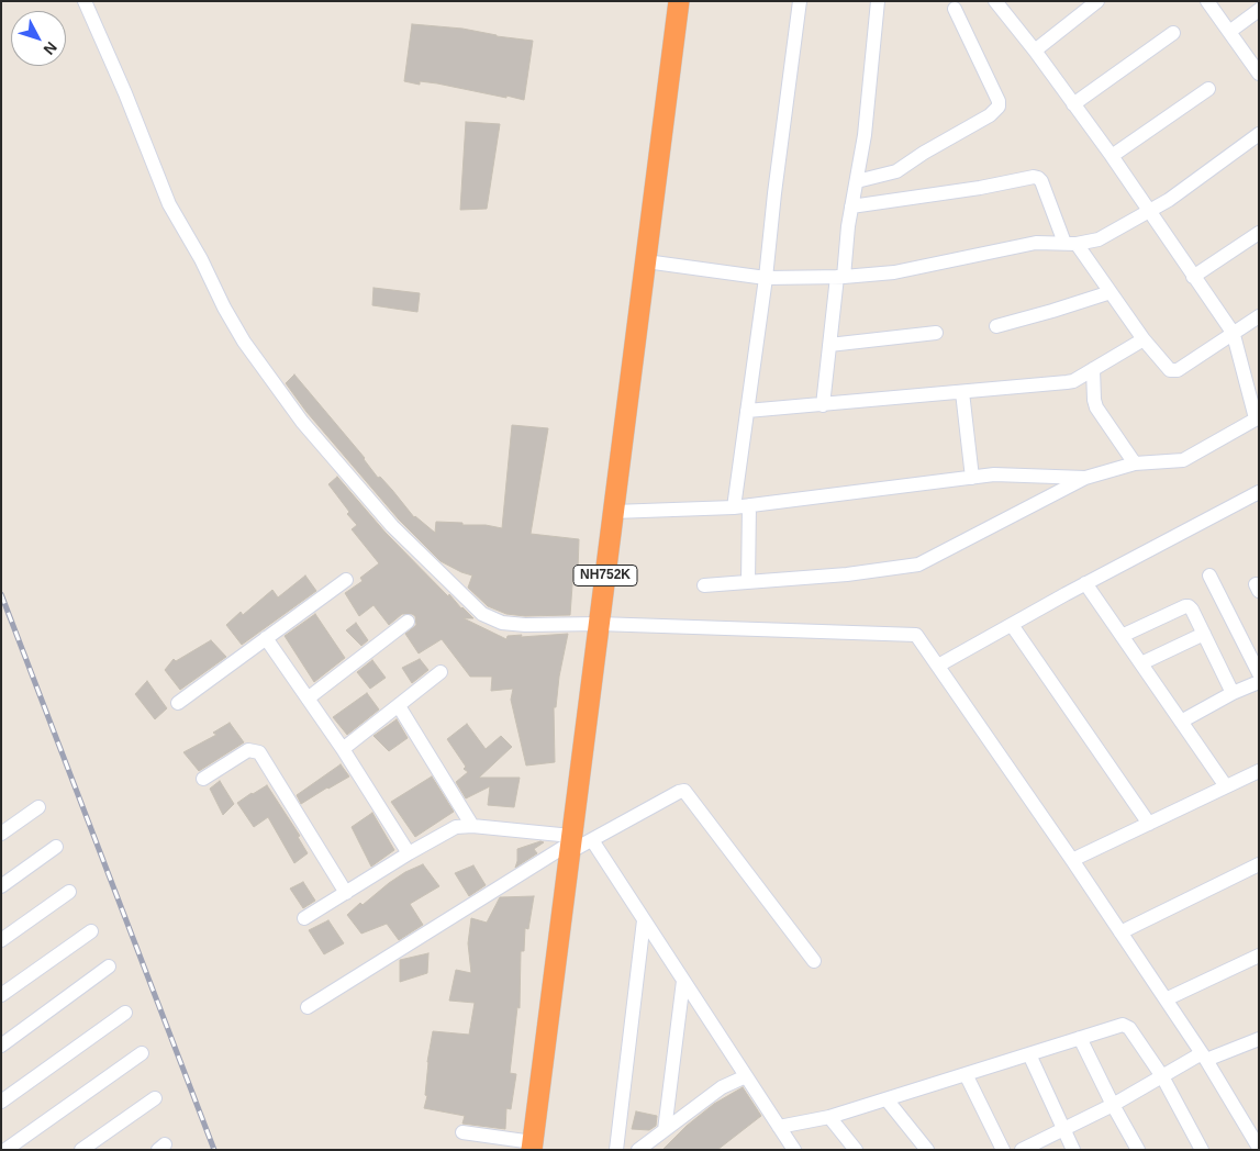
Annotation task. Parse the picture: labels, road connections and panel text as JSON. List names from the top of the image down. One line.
{"streets":{"highway":["NH752K"]},"north":"bottom right"}
